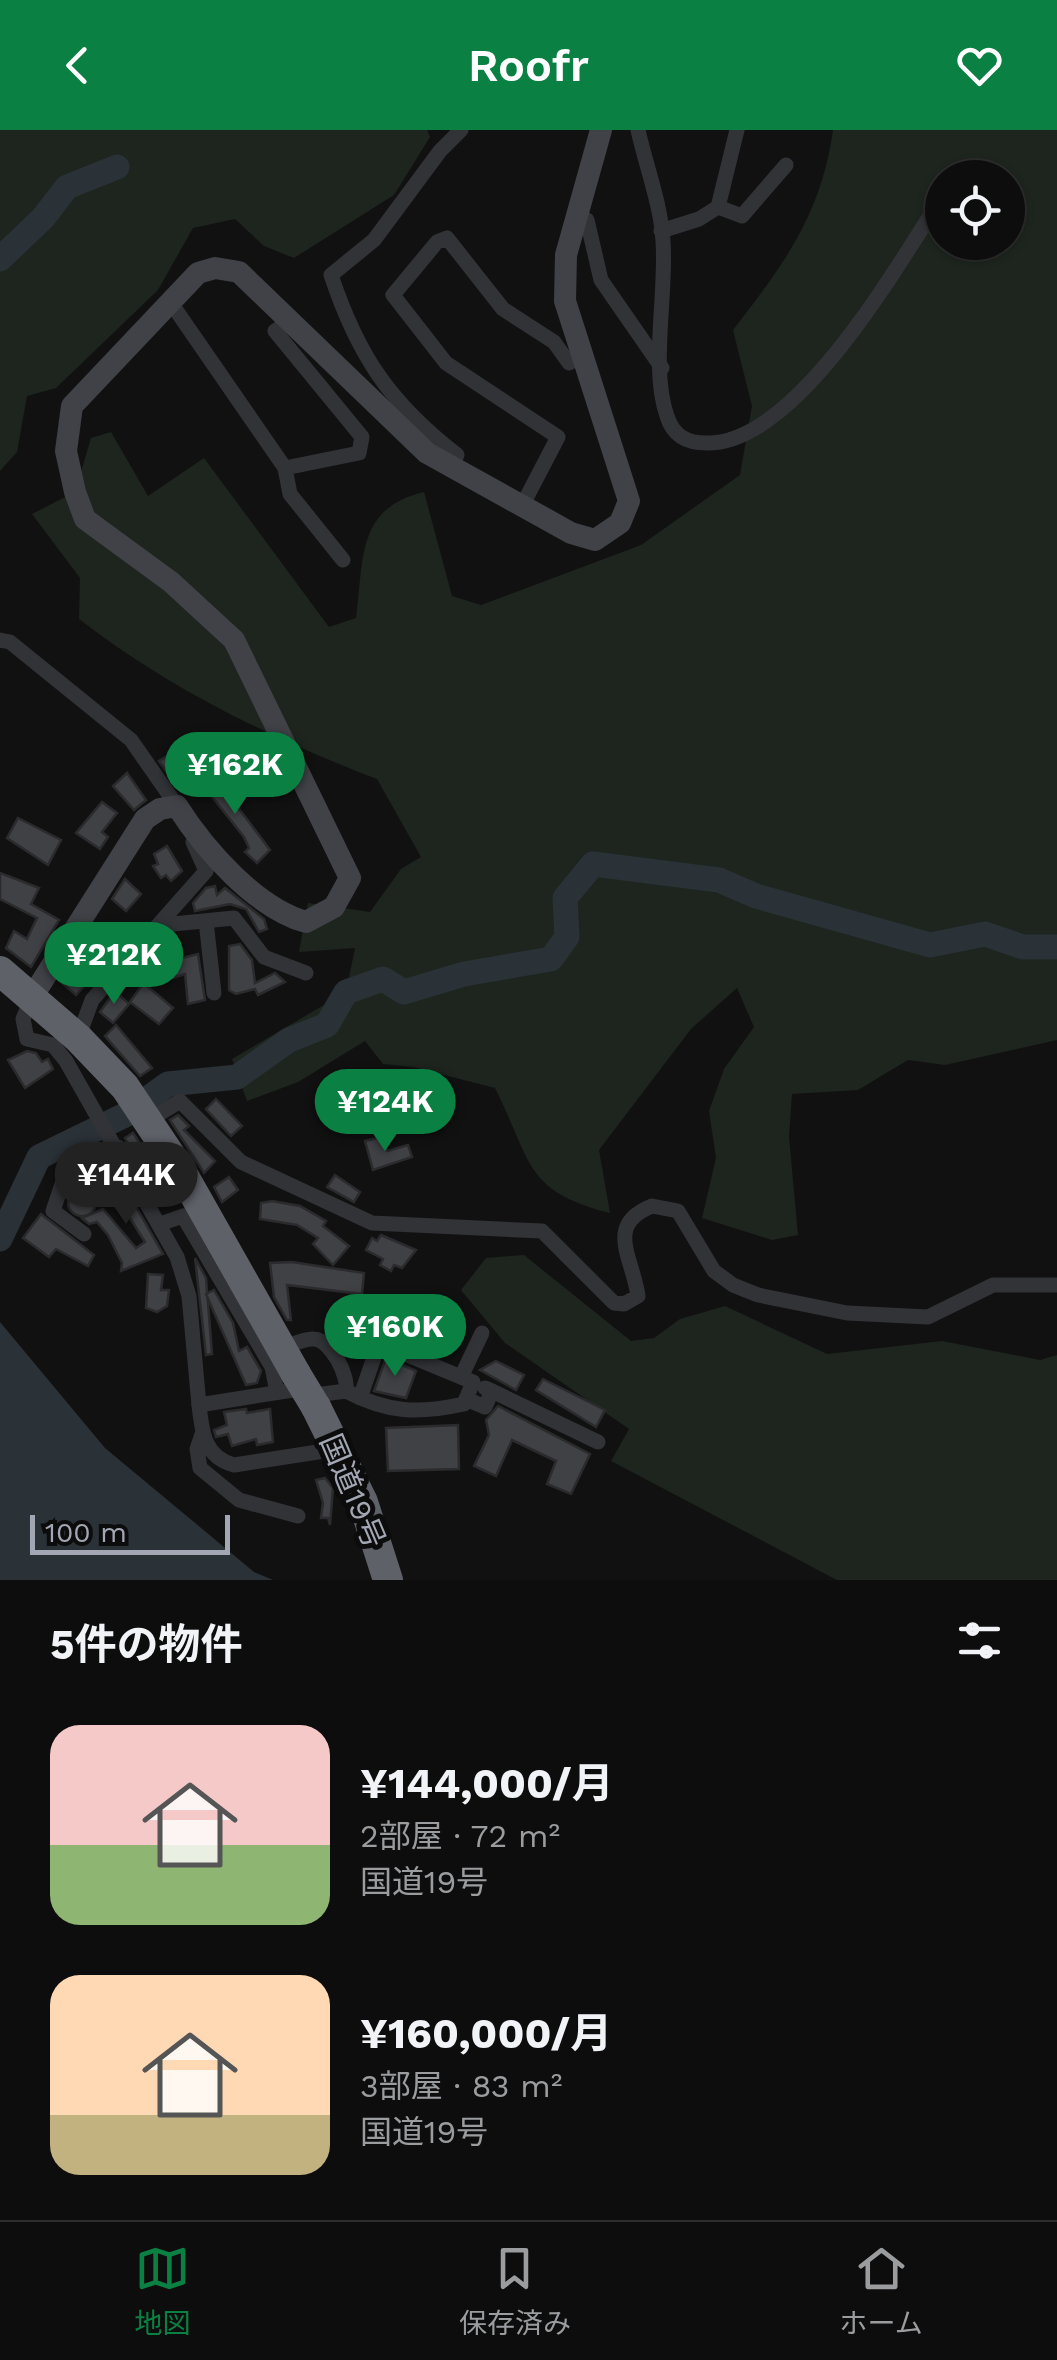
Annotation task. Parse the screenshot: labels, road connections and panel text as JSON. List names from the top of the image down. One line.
{"streets":{"highway":["国道19号"]},"scale_bar":"100 m","page":{"header":"Roofr","price":["¥162K","¥212K","¥124K","¥144K","¥160K"],"scale":"100 m","heading":"5件の物件","list":[{"name":"¥144,000/月","note":"2部屋 · 72 m² · 国道19号"},{"name":"¥160,000/月","note":"3部屋 · 83 m² · 国道19号"}],"tabs":["地図","保存済み","ホーム"]}}
